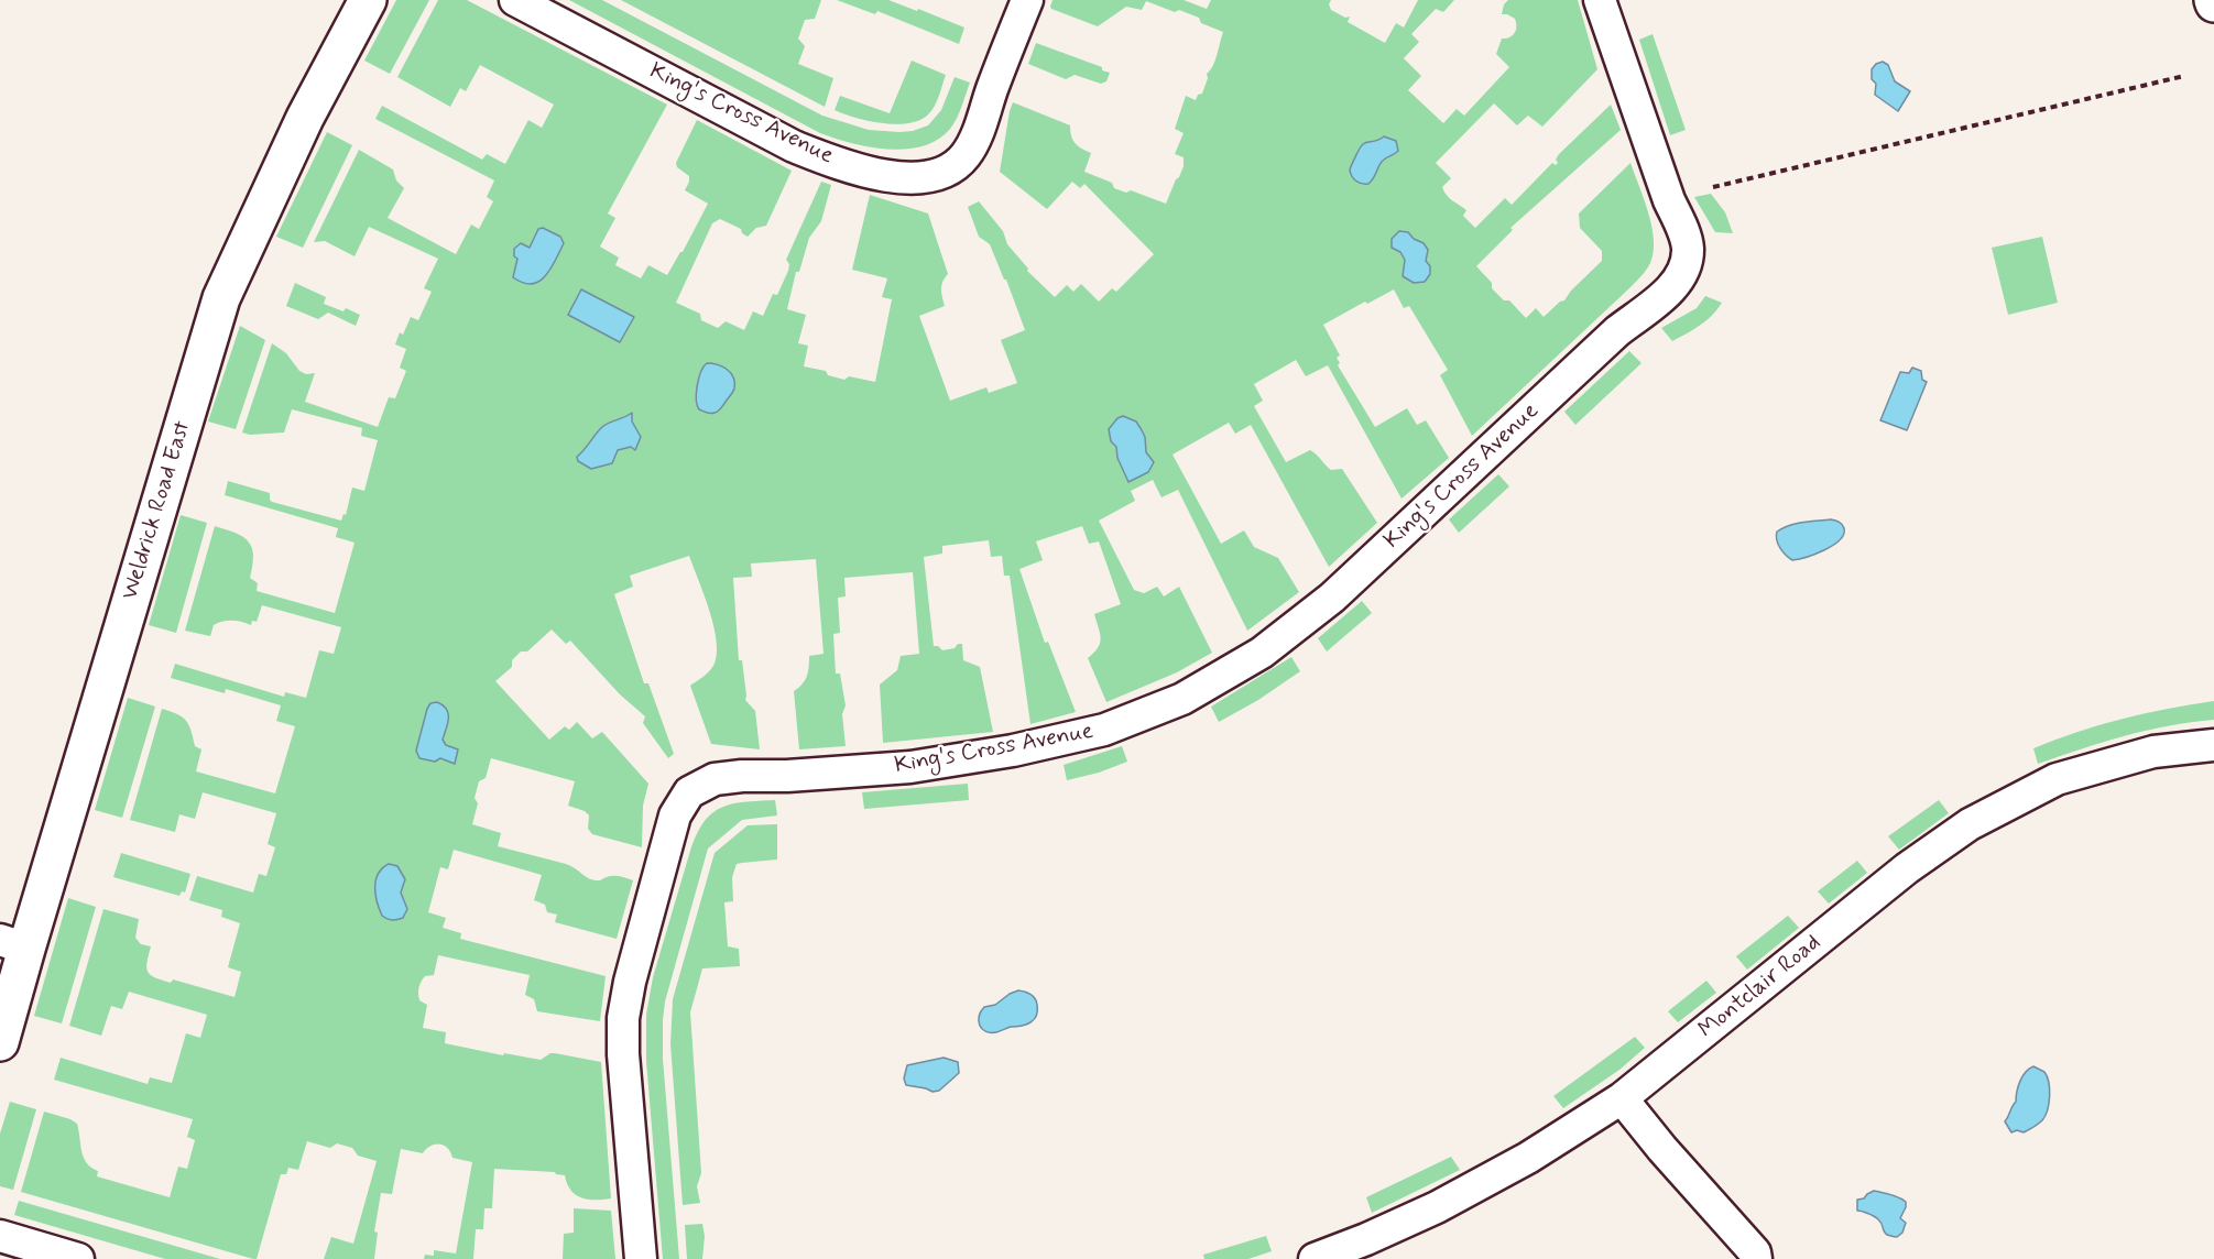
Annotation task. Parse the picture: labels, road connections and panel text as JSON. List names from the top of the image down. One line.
{"streets":{"street":["King's Cross Avenue","Weldrick Road East","Montclair Road"]}}
